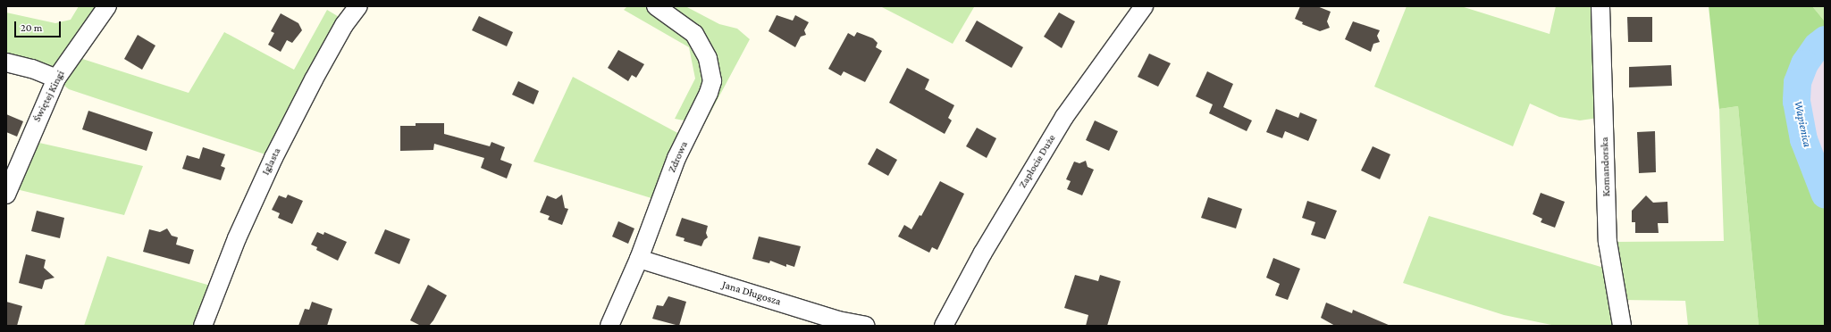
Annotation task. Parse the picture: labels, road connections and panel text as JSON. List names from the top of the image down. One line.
{"streets":{"street":["Świętej Kingi","Zdrowa","Iglasta","Zapłocie Duże","Komandorska","Jana Długosza"]},"crossings":[["Zdrowa","Jana Długosza"]],"water":["Wapienica"],"scale_bar":"20 m"}
